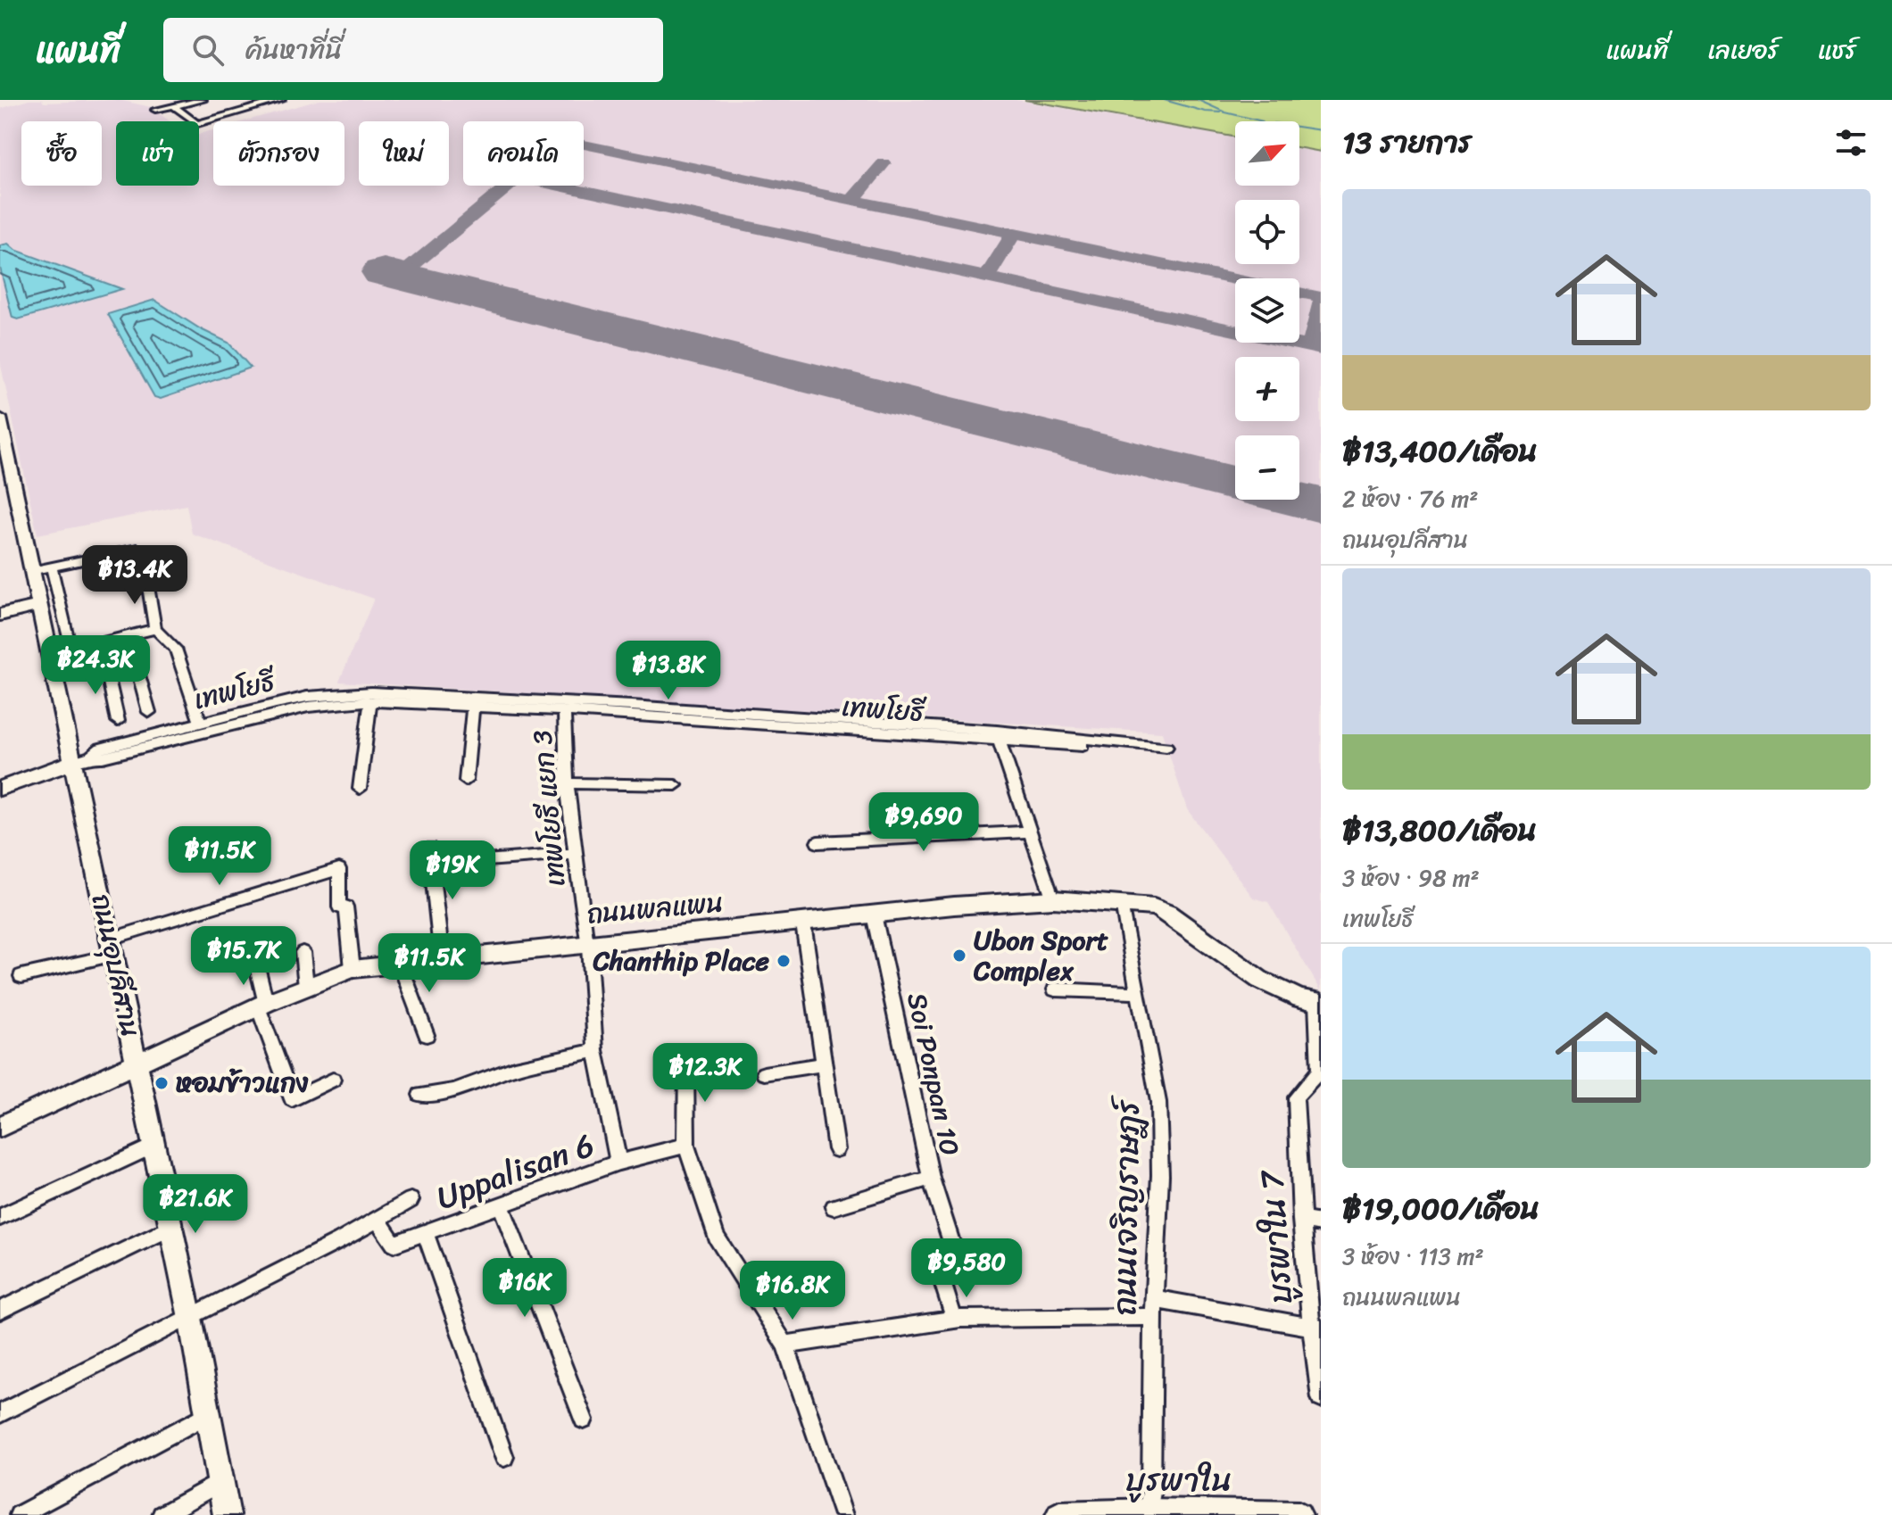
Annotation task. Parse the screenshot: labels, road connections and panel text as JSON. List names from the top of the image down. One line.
{"streets":{"street":["เทพโยธี","เทพโยธี แยก 3","ถนนพลแพน","ถนนอุปลีสาน","Soi Ponpan 10","Uppalisan 6","ถนนเจริญราษฎร์","บูรพาใน 7","บูรพาใน"]},"crossings":[["เทพโยธี","เทพโยธี แยก 3"],["เทพโยธี","ถนนอุปลีสาน"],["เทพโยธี แยก 3","ถนนพลแพน"],["เทพโยธี แยก 3","Uppalisan 6"],["ถนนพลแพน","ถนนอุปลีสาน"],["ถนนพลแพน","Soi Ponpan 10"],["ถนนพลแพน","ถนนเจริญราษฎร์"],["ถนนพลแพน","บูรพาใน 7"],["ถนนอุปลีสาน","Uppalisan 6"],["ถนนเจริญราษฎร์","บูรพาใน"]],"places":["Ubon Sport Complex","Chanthip Place","หอมข้าวแกง"],"north":"top right","page":{"header":"แผนที่","search":"ค้นหาที่นี่","nav":["แผนที่","เลเยอร์","แชร์"],"heading":"13 รายการ","map_buttons":["+","−"],"chip":["ซื้อ","เช่า","ตัวกรอง","ใหม่","คอนโด"],"list":[{"name":"฿13,400/เดือน","note":"2 ห้อง · 76 m² · ถนนอุปลีสาน"},{"name":"฿13,800/เดือน","note":"3 ห้อง · 98 m² · เทพโยธี"},{"name":"฿19,000/เดือน","note":"3 ห้อง · 113 m² · ถนนพลแพน"}],"price":["฿13.4K","฿24.3K","฿13.8K","฿9,690","฿11.5K","฿19K","฿15.7K","฿11.5K","฿12.3K","฿21.6K","฿9,580","฿16K","฿16.8K"]}}
